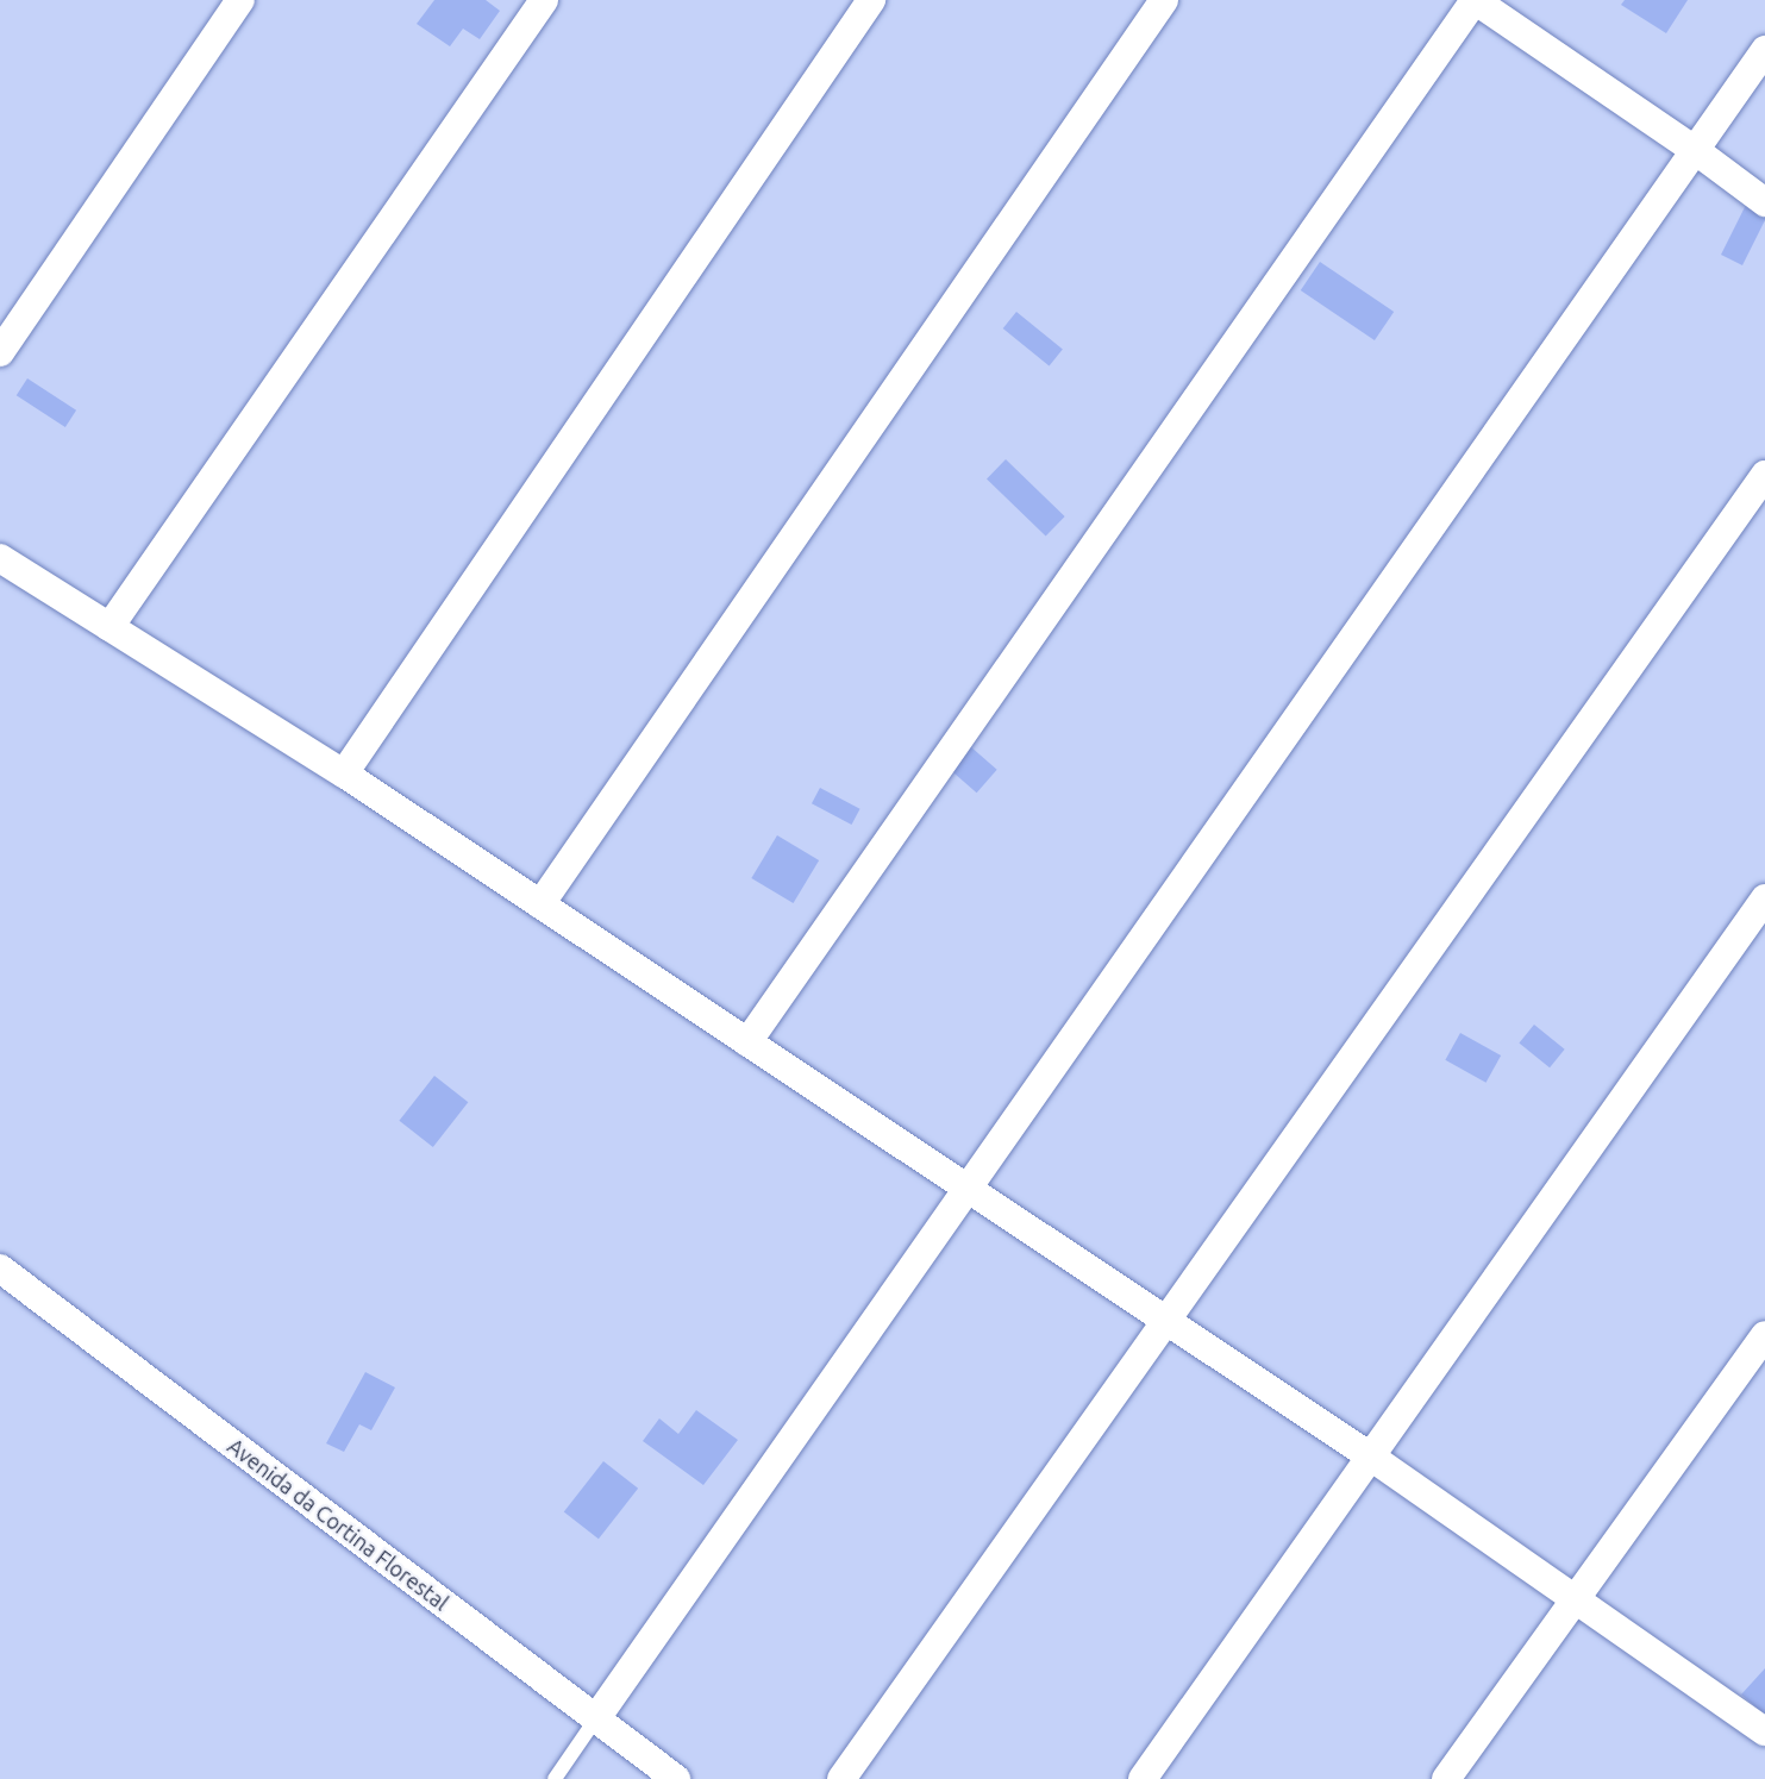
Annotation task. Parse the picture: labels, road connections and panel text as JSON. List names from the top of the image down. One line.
{"streets":{"street":["Avenida da Cortina Florestal"]}}
